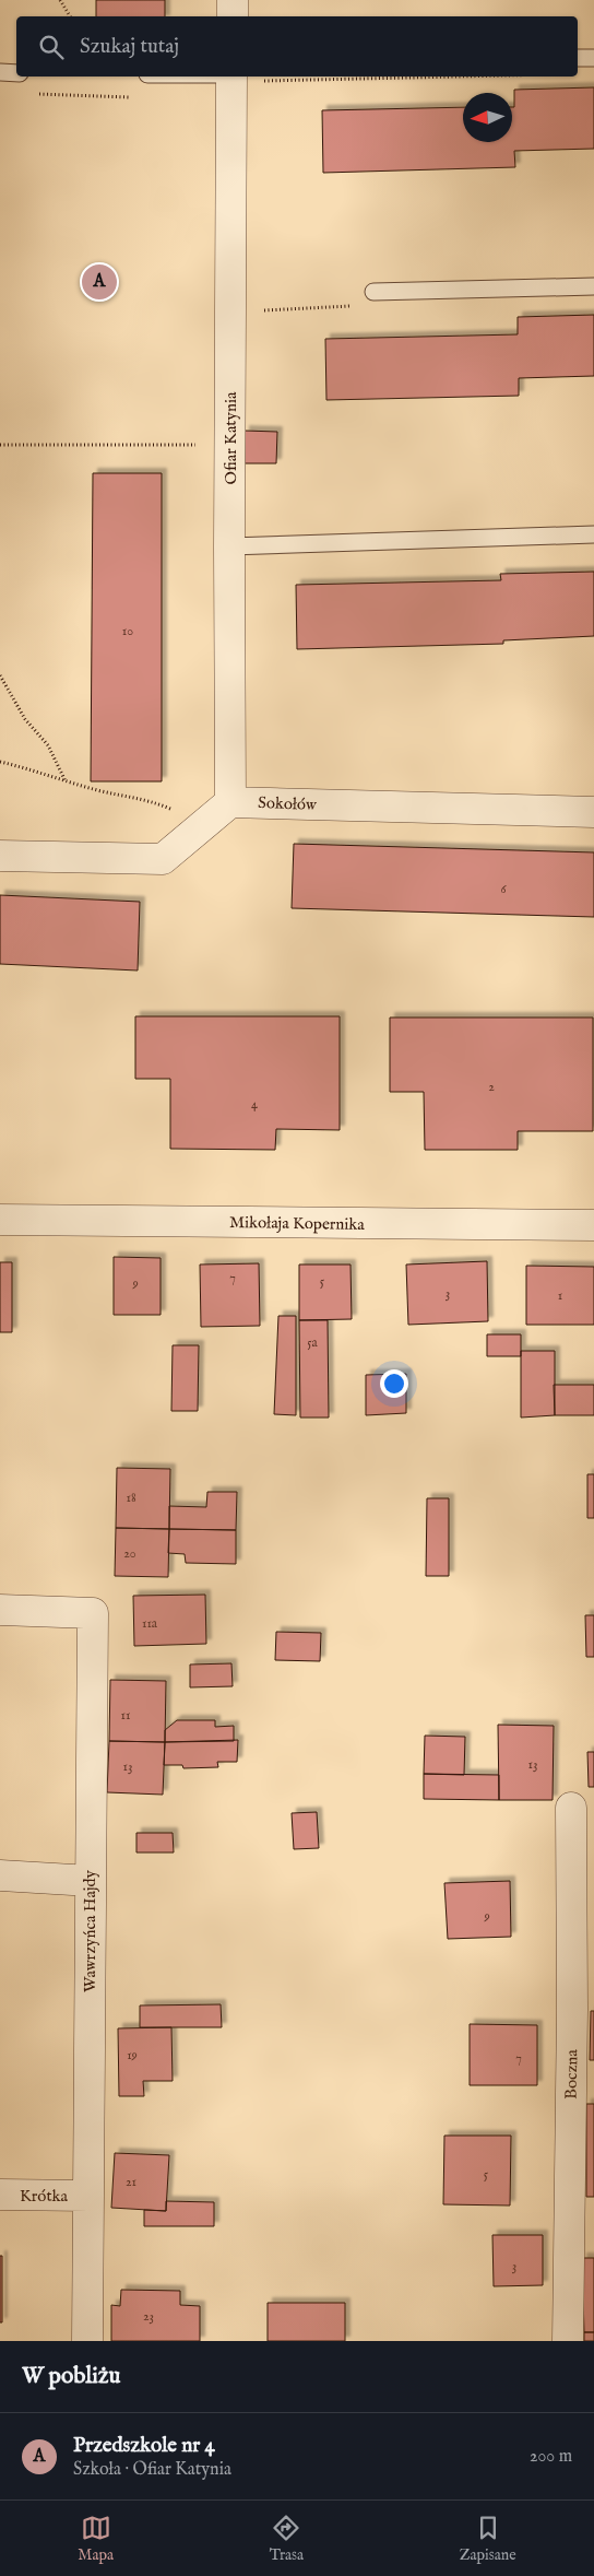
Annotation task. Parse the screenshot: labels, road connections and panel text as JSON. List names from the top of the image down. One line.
{"streets":{"street":["Ofiar Katynia","Sokołów","Mikołaja Kopernika","Wawrzyńca Hajdy","Boczna","Krótka"]},"crossings":[["Ofiar Katynia","Sokołów"],["Wawrzyńca Hajdy","Krótka"]],"house_numbers":["10","6","2","4","7","5","9","3","1","5a","18","20","11a","11","13","13","9","19","7","5","21","3","23"],"north":"left","page":{"search":"Szukaj tutaj","pins":"A","heading":"W pobliżu","list":[{"mark":"A","name":"Przedszkole nr 4","note":"Szkoła · Ofiar Katynia","value":"200 m"}],"nav":["Mapa","Trasa","Zapisane"]}}
